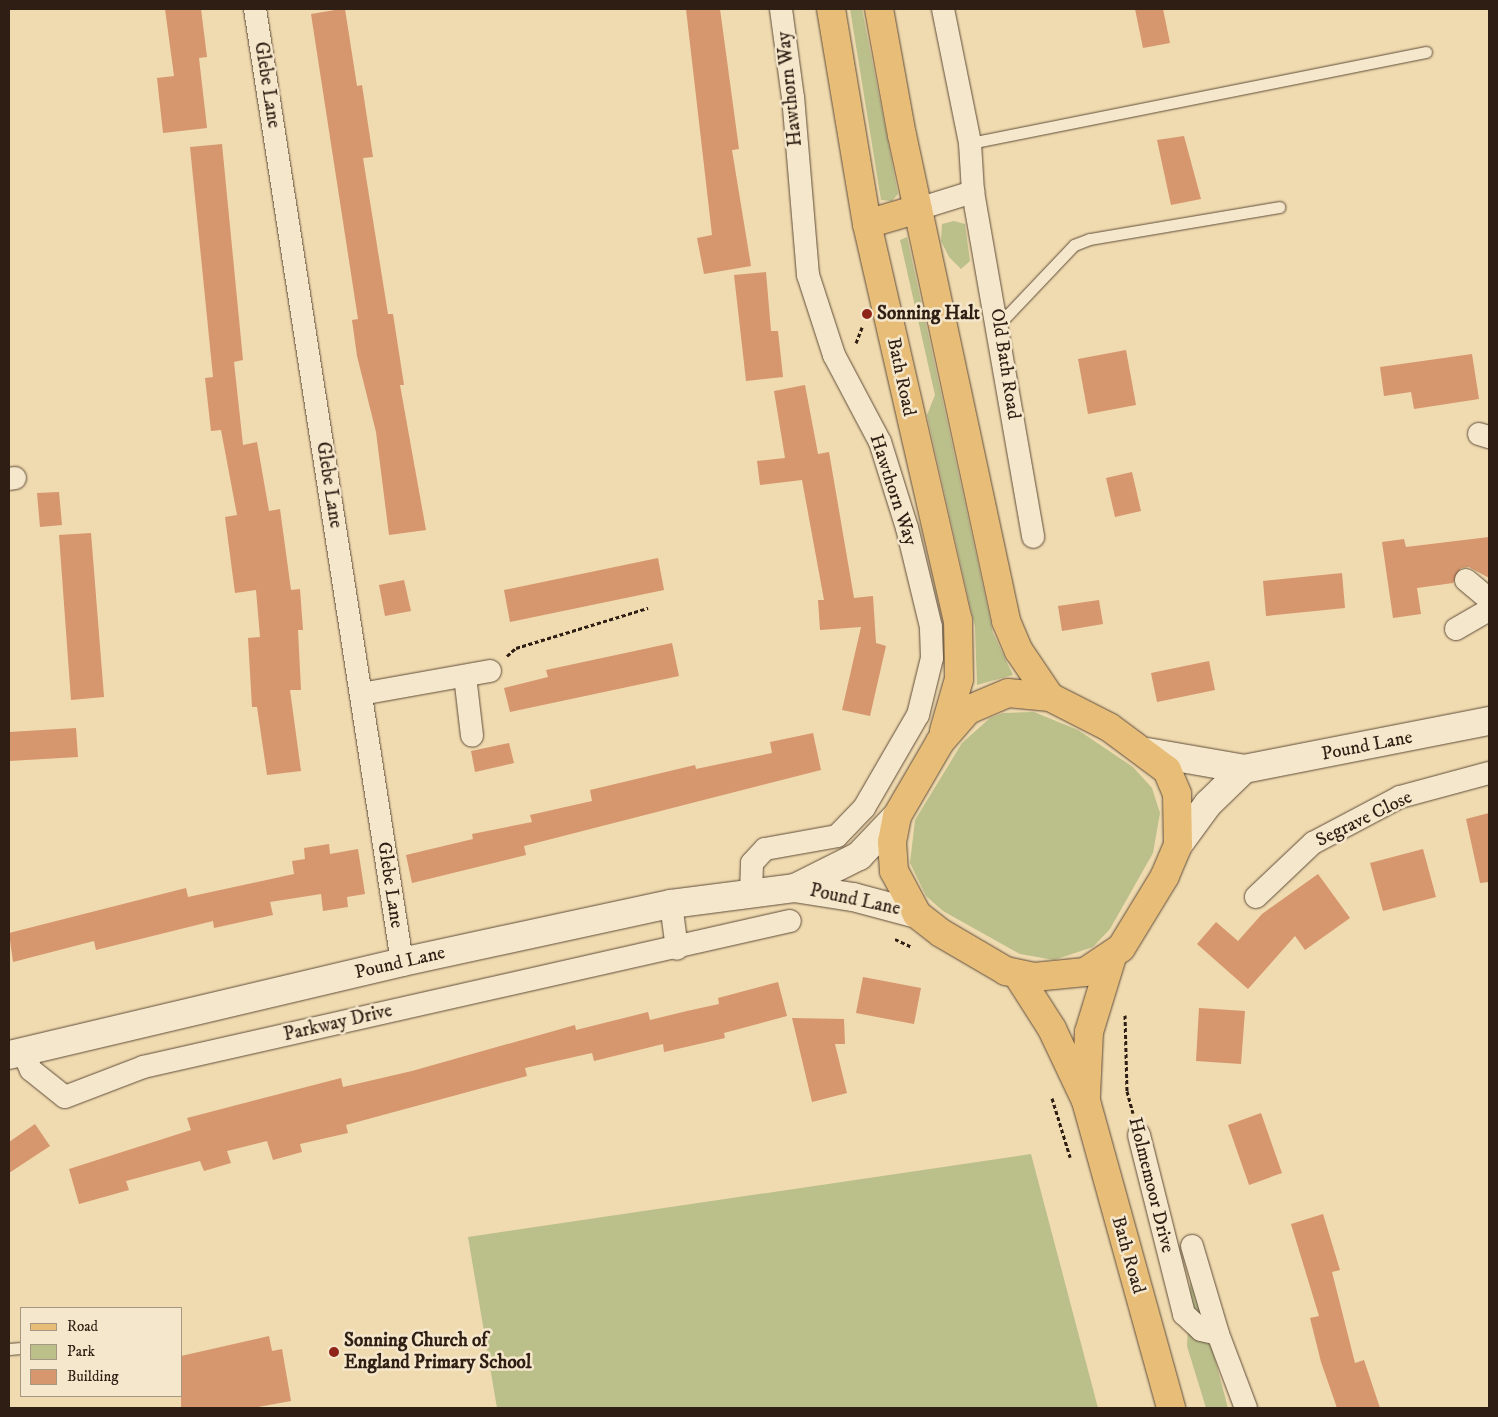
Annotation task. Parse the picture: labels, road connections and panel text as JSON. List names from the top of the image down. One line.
{"streets":{"main road":["Bath Road"],"street":["Glebe Lane","Hawthorn Way","Old Bath Road","Pound Lane","Segrave Close","Parkway Drive","Holmemoor Drive"]},"crossings":[["Glebe Lane","Pound Lane"],["Hawthorn Way","Pound Lane"],["Pound Lane","Parkway Drive"]],"places":["Sonning Halt","Sonning Church of England Primary School"],"legend":["Road","Park","Building"]}
